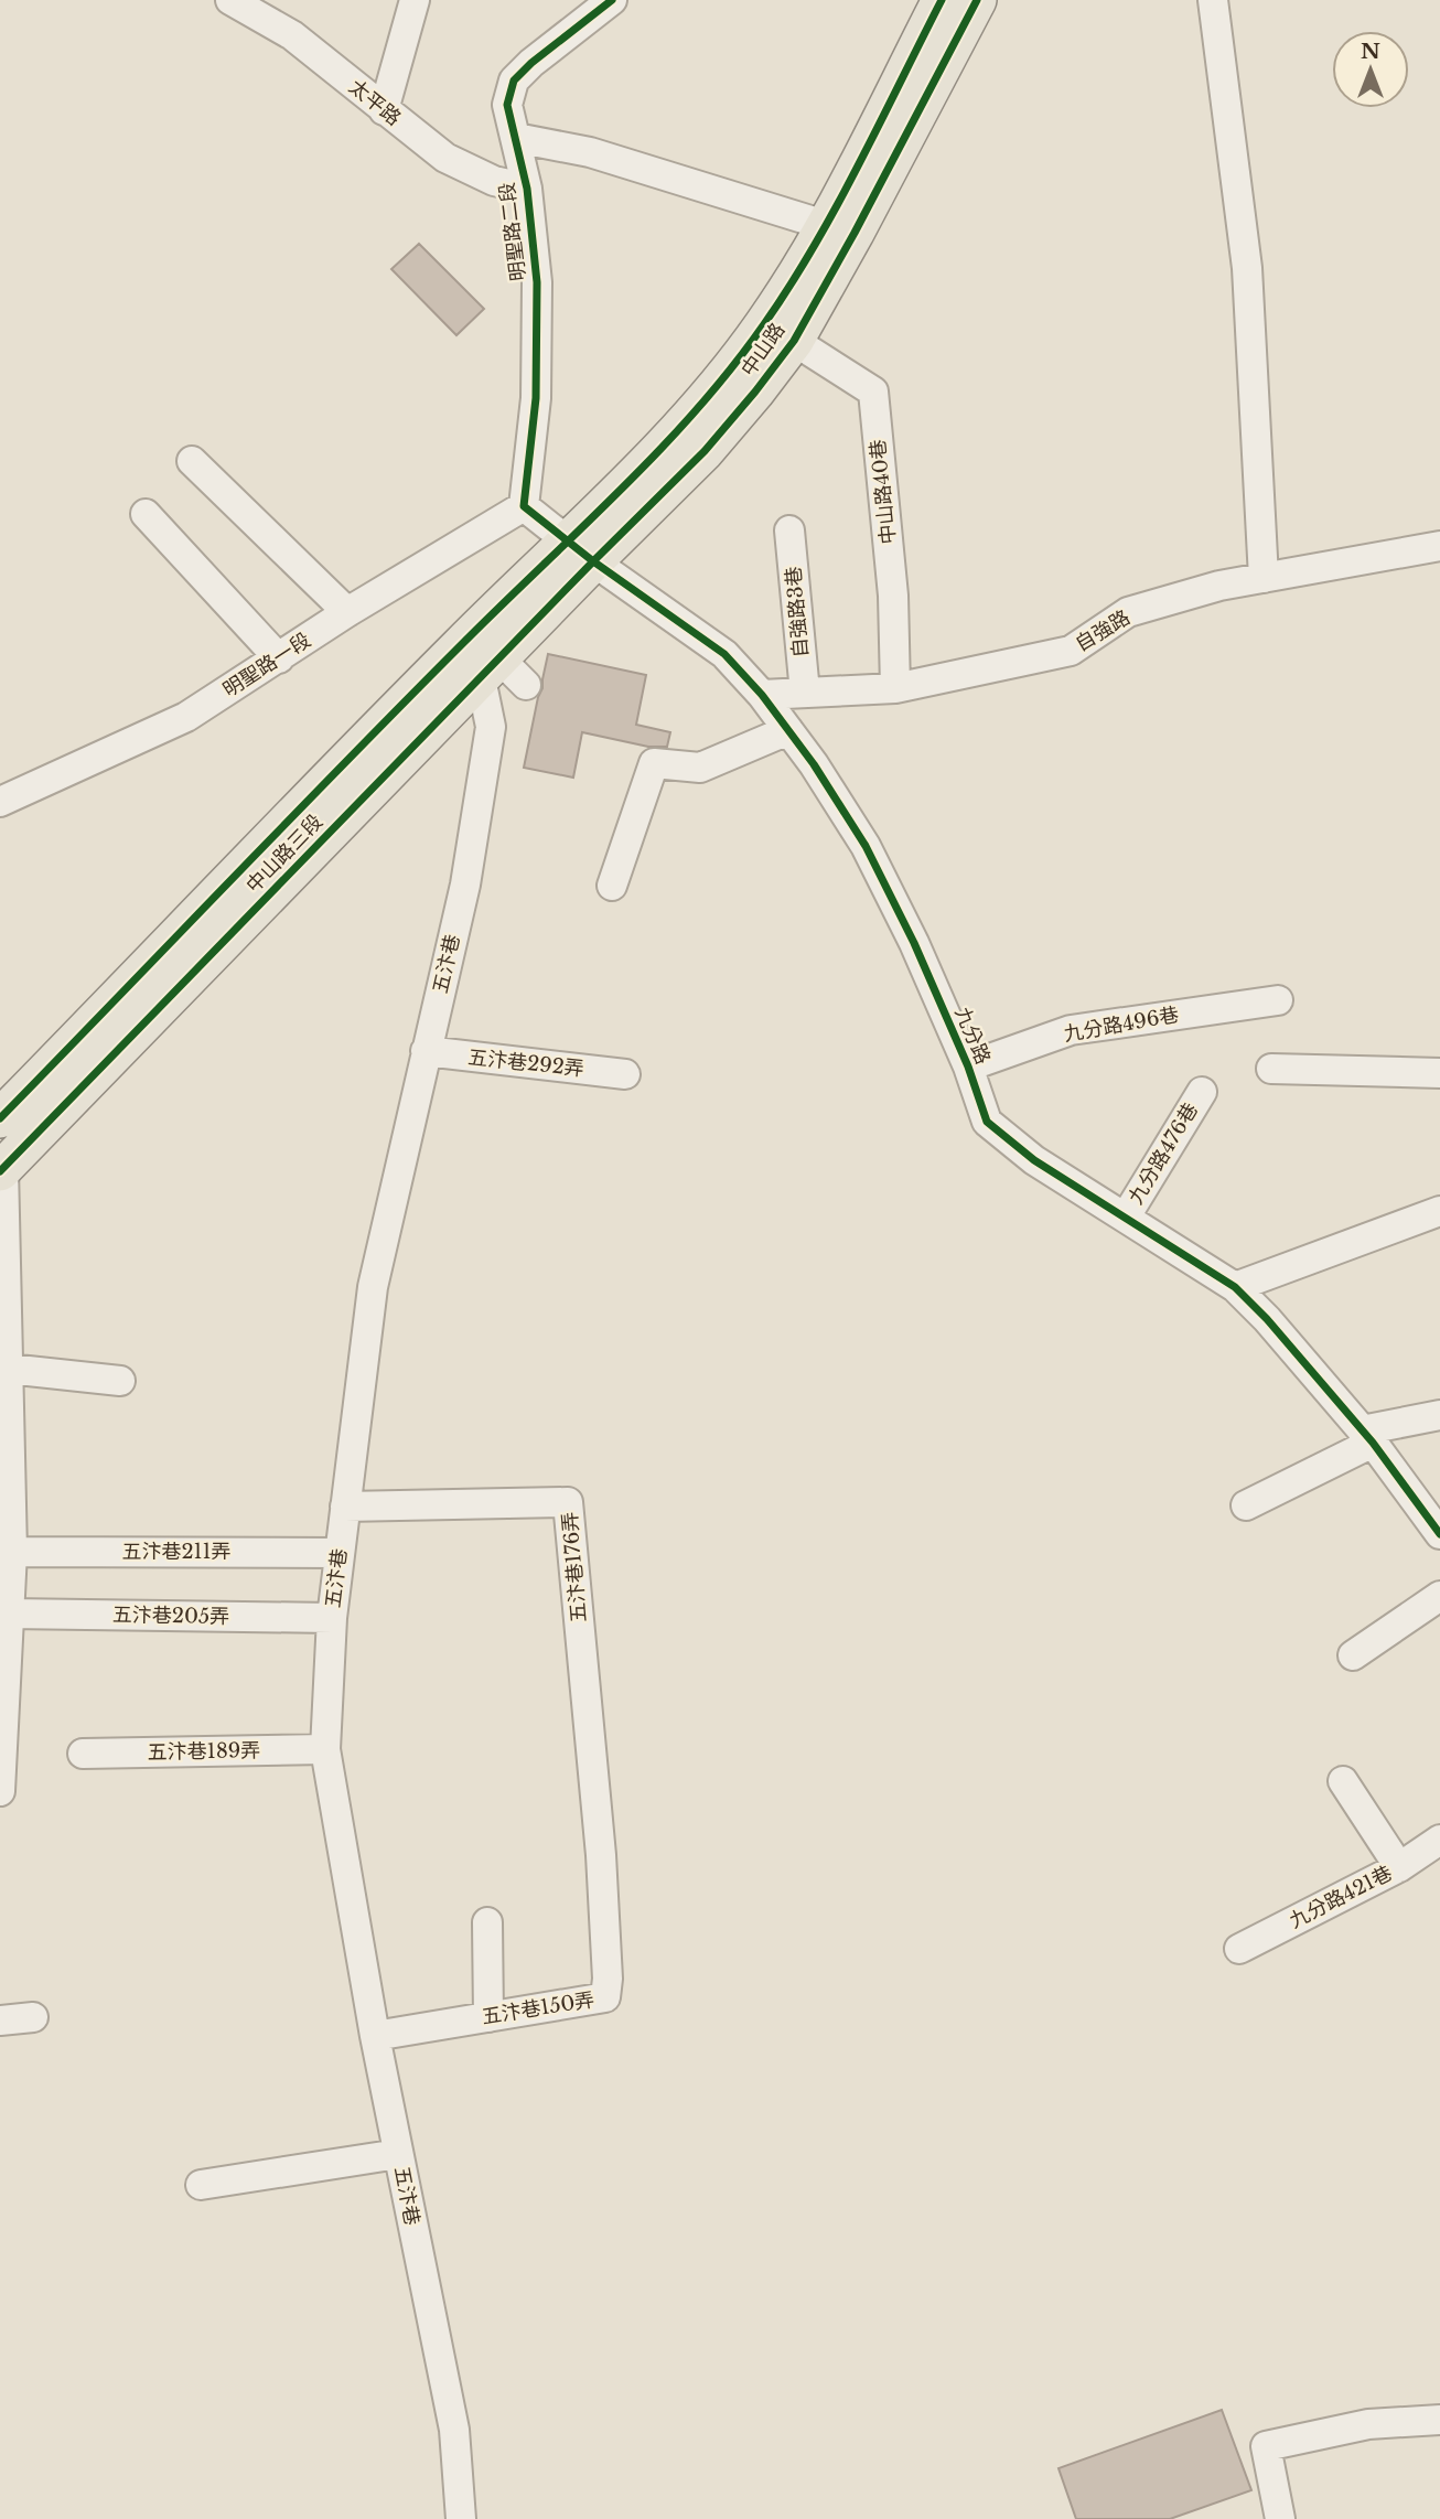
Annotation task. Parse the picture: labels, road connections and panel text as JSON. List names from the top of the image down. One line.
{"streets":{"main road":["中山路","中山路三段"],"street":["太平路","明聖路二段","中山路40巷","自強路3巷","自強路","明聖路一段","五汴巷","九分路496巷","九分路","五汴巷292弄","九分路476巷","五汴巷211弄","五汴巷176弄","五汴巷205弄","五汴巷189弄","九分路421巷","五汴巷150弄"]},"crossings":[["太平路","明聖路二段"],["明聖路二段","明聖路一段"],["明聖路二段","九分路"],["中山路","中山路40巷"],["中山路","中山路三段"],["中山路","九分路"],["中山路40巷","自強路"],["自強路3巷","自強路"],["自強路","九分路"],["明聖路一段","九分路"],["中山路三段","五汴巷"],["中山路三段","九分路"],["五汴巷","五汴巷292弄"],["五汴巷","五汴巷211弄"],["五汴巷","五汴巷176弄"],["五汴巷","五汴巷205弄"],["五汴巷","五汴巷189弄"],["五汴巷","五汴巷150弄"],["九分路496巷","九分路"],["九分路","九分路476巷"],["五汴巷176弄","五汴巷150弄"]],"north":"top"}
